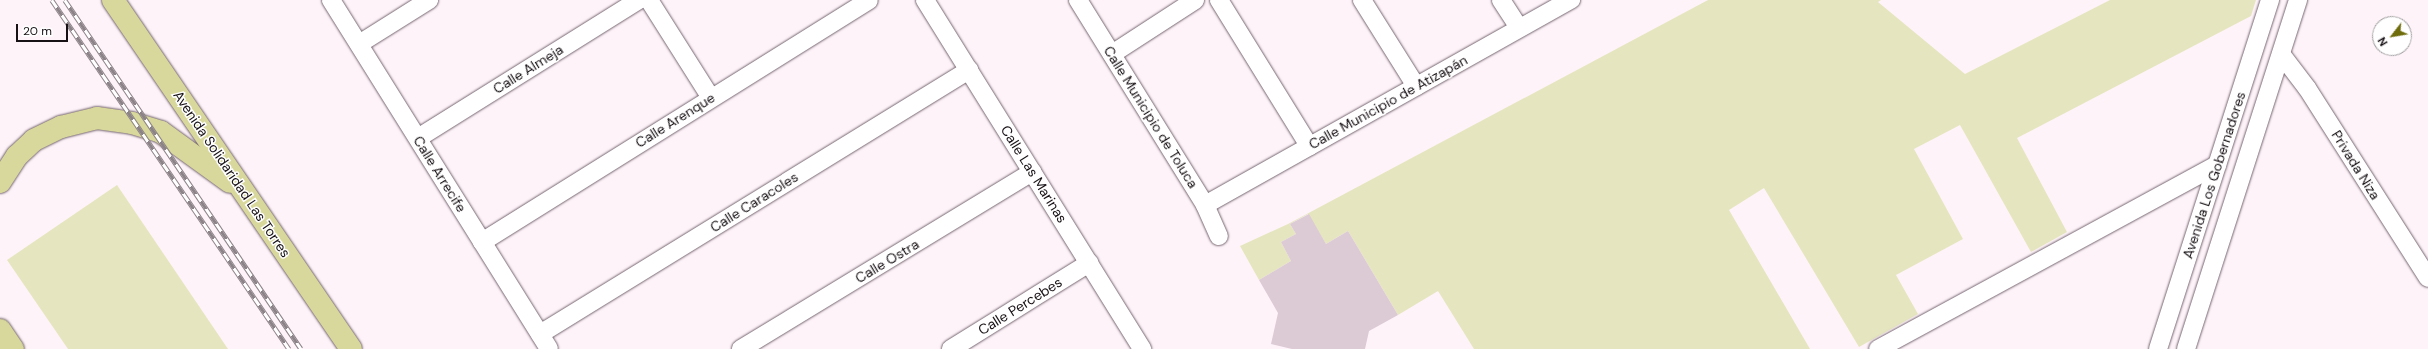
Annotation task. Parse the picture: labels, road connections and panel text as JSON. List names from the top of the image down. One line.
{"streets":{"main road":["Avenida Solidaridad Las Torres"],"street":["Calle Almeja","Calle Municipio de Atizapán","Calle Municipio de Toluca","Calle Arenque","Privada Niza","Calle Arrecife","Calle Las Marinas","Avenida Los Gobernadores","Calle Caracoles","Calle Ostra","Calle Percebes"]},"crossings":[["Calle Almeja","Calle Arrecife"],["Calle Municipio de Atizapán","Calle Municipio de Toluca"],["Calle Arenque","Calle Arrecife"],["Privada Niza","Avenida Los Gobernadores"],["Calle Arrecife","Calle Caracoles"],["Calle Las Marinas","Calle Caracoles"],["Calle Las Marinas","Calle Ostra"],["Calle Las Marinas","Calle Percebes"]],"scale_bar":"20 m","north":"bottom left"}
